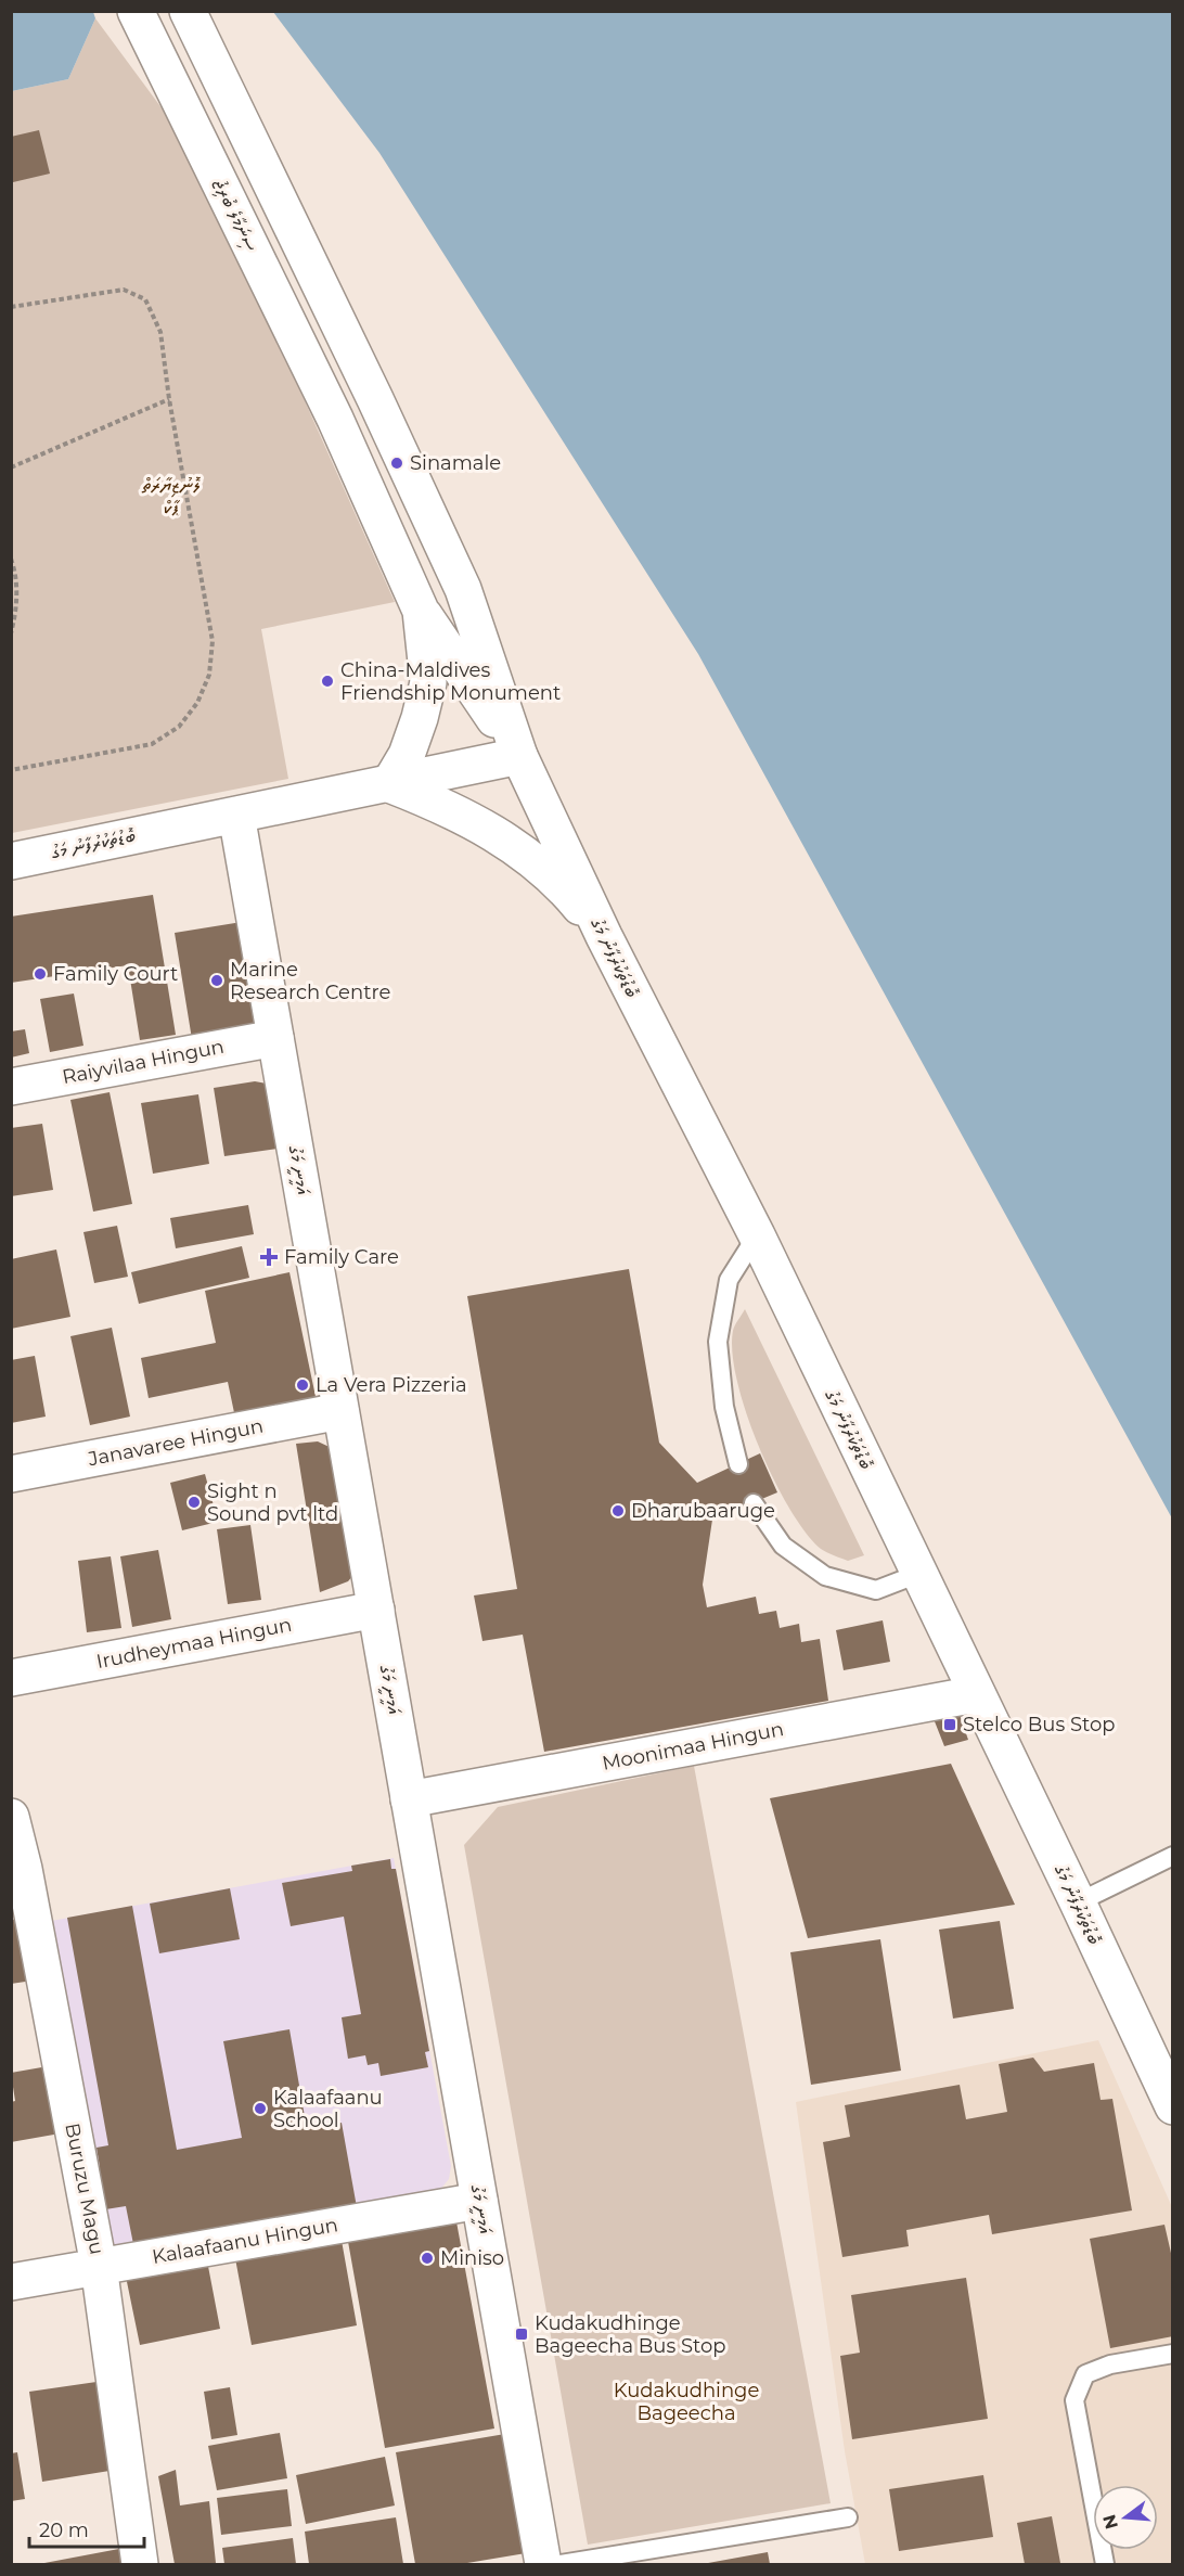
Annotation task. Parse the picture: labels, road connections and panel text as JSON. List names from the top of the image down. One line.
{"streets":{"street":["ސިނަމާލެ ބުރިޖު","ބޮޑުތަކުރުފާނު މަގު","Raiyvilaa Hingun","އަމީނީ މަގު","Janavaree Hingun","Irudheymaa Hingun","Moonimaa Hingun","Buruzu Magu","Kalaafaanu Hingun"]},"crossings":[["ސިނަމާލެ ބުރިޖު","ބޮޑުތަކުރުފާނު މަގު"],["ބޮޑުތަކުރުފާނު މަގު","އަމީނީ މަގު"],["ބޮޑުތަކުރުފާނު މަގު","Moonimaa Hingun"],["Raiyvilaa Hingun","އަމީނީ މަގު"],["އަމީނީ މަގު","Janavaree Hingun"],["އަމީނީ މަގު","Irudheymaa Hingun"],["އަމީނީ މަގު","Moonimaa Hingun"],["އަމީނީ މަގު","Kalaafaanu Hingun"],["Buruzu Magu","Kalaafaanu Hingun"]],"parks":["ލޮނުޒިޔާރަތް ޕާކް","Kudakudhinge Bageecha"],"places":{"other":["Sinamale","China-Maldives Friendship Monument","Family Court","Marine Research Centre","La Vera Pizzeria","Sight n Sound pvt ltd","Dharubaaruge","Kalaafaanu School","Miniso"],"health":["Family Care"],"transit":["Stelco Bus Stop","Kudakudhinge Bageecha Bus Stop"]},"scale_bar":"20 m","north":"left"}
